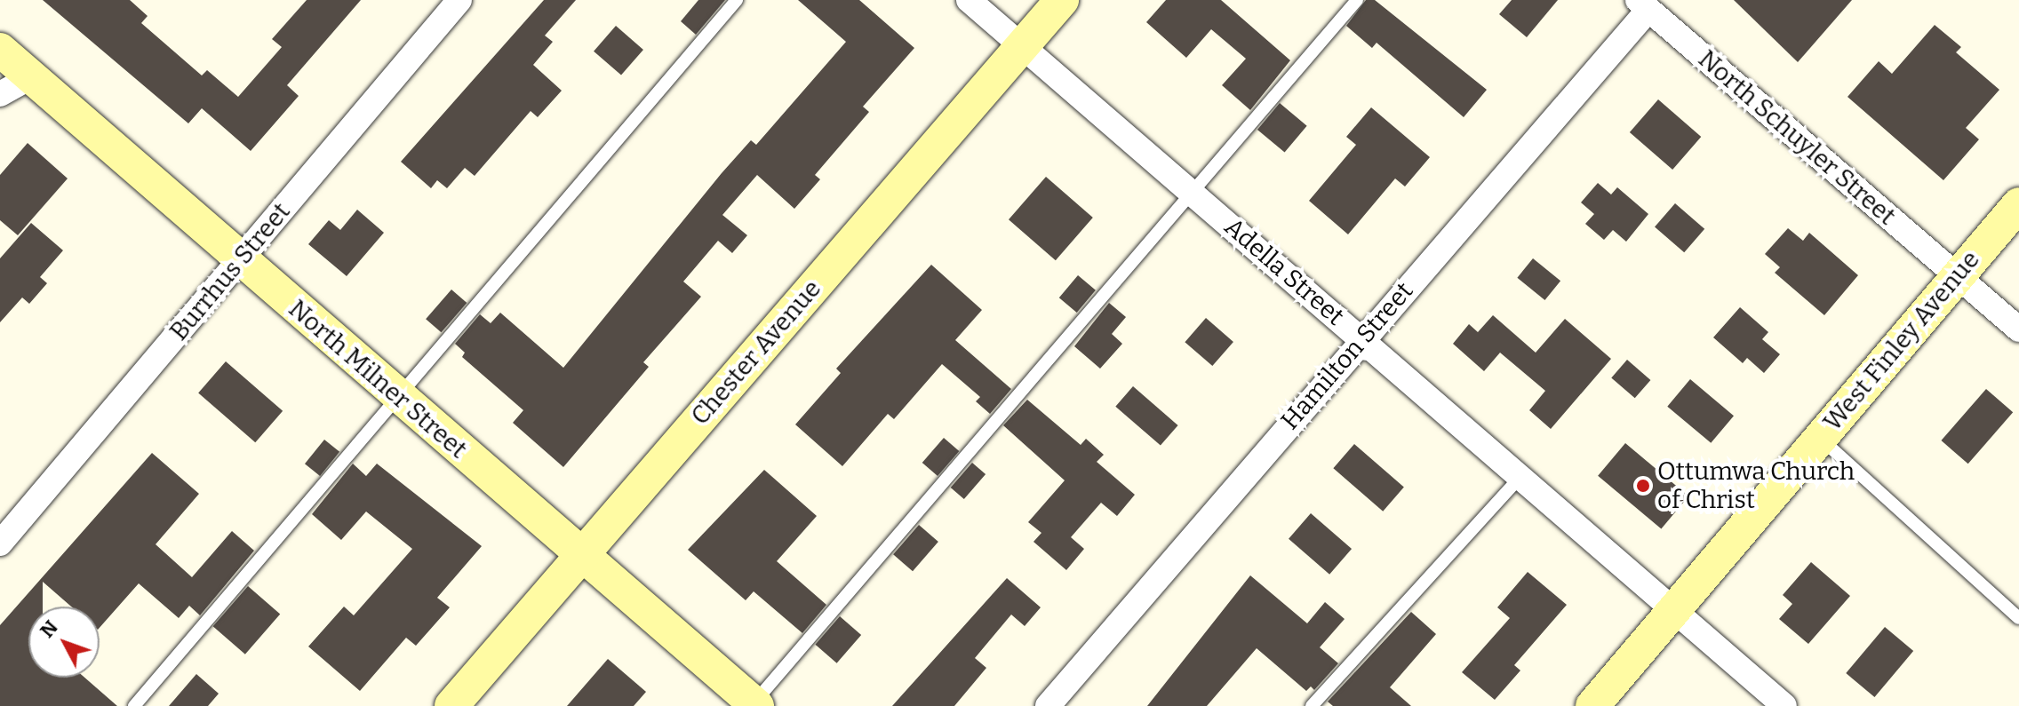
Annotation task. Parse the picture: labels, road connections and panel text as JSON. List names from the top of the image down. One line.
{"streets":{"main road":["West Finley Avenue","Chester Avenue","North Milner Street"],"street":["North Schuyler Street","Burrhus Street","Adella Street","Hamilton Street"]},"crossings":[["North Schuyler Street","West Finley Avenue"],["North Schuyler Street","Hamilton Street"],["Burrhus Street","North Milner Street"],["Adella Street","West Finley Avenue"],["Adella Street","Chester Avenue"],["Adella Street","Hamilton Street"],["Chester Avenue","North Milner Street"]],"places":["Ottumwa Church of Christ"],"north":"top left"}
